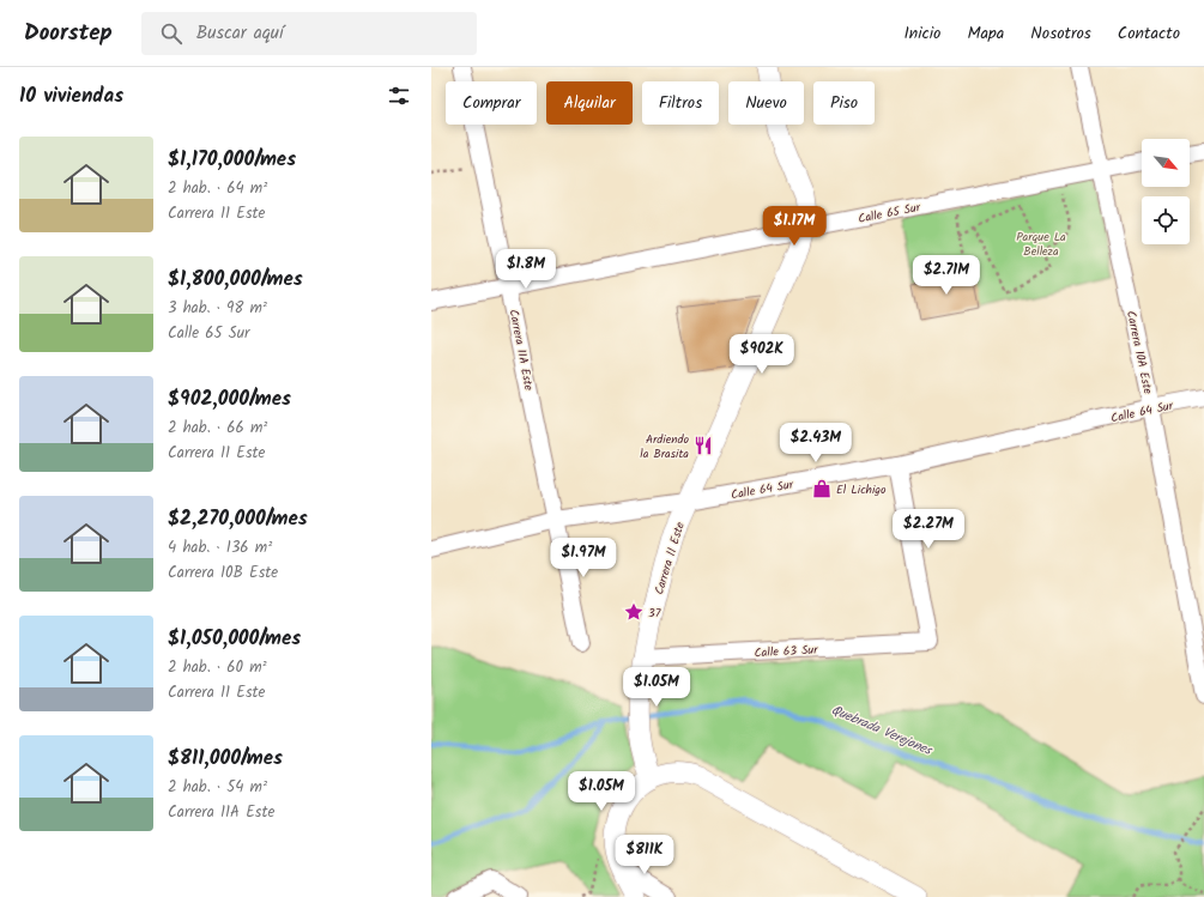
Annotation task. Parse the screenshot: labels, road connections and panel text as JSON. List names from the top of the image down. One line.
{"streets":{"street":["Calle 65 Sur","Carrera 11A Este","Carrera 10A Este","Calle 64 Sur","Carrera 11 Este","Calle 63 Sur"]},"crossings":[["Calle 65 Sur","Carrera 11A Este"],["Calle 65 Sur","Carrera 10A Este"],["Calle 65 Sur","Carrera 11 Este"],["Carrera 11A Este","Calle 64 Sur"],["Carrera 10A Este","Calle 64 Sur"],["Calle 64 Sur","Carrera 11 Este"],["Calle 64 Sur","Calle 63 Sur"],["Carrera 11 Este","Calle 63 Sur"]],"water":["Quebrada Verejones"],"parks":["Parque La Belleza"],"places":{"restaurant":["Ardiendo la Brasita"],"shop":["El Lichigo"],"place":["37"]},"north":"bottom right","page":{"header":"Doorstep","search":"Buscar aquí","nav":["Inicio","Mapa","Nosotros","Contacto"],"heading":"10 viviendas","chip":["Comprar","Alquilar","Filtros","Nuevo","Piso"],"list":[{"name":"$1,170,000/mes","note":"2 hab. · 64 m² · Carrera 11 Este"},{"name":"$1,800,000/mes","note":"3 hab. · 98 m² · Calle 65 Sur"},{"name":"$902,000/mes","note":"2 hab. · 66 m² · Carrera 11 Este"},{"name":"$2,270,000/mes","note":"4 hab. · 136 m² · Carrera 10B Este"},{"name":"$1,050,000/mes","note":"2 hab. · 60 m² · Carrera 11 Este"},{"name":"$811,000/mes","note":"2 hab. · 54 m² · Carrera 11A Este"}],"price":["$1.17M","$1.8M","$2.71M","$902K","$2.43M","$2.27M","$1.97M","$1.05M","$1.05M","$811K"]}}
